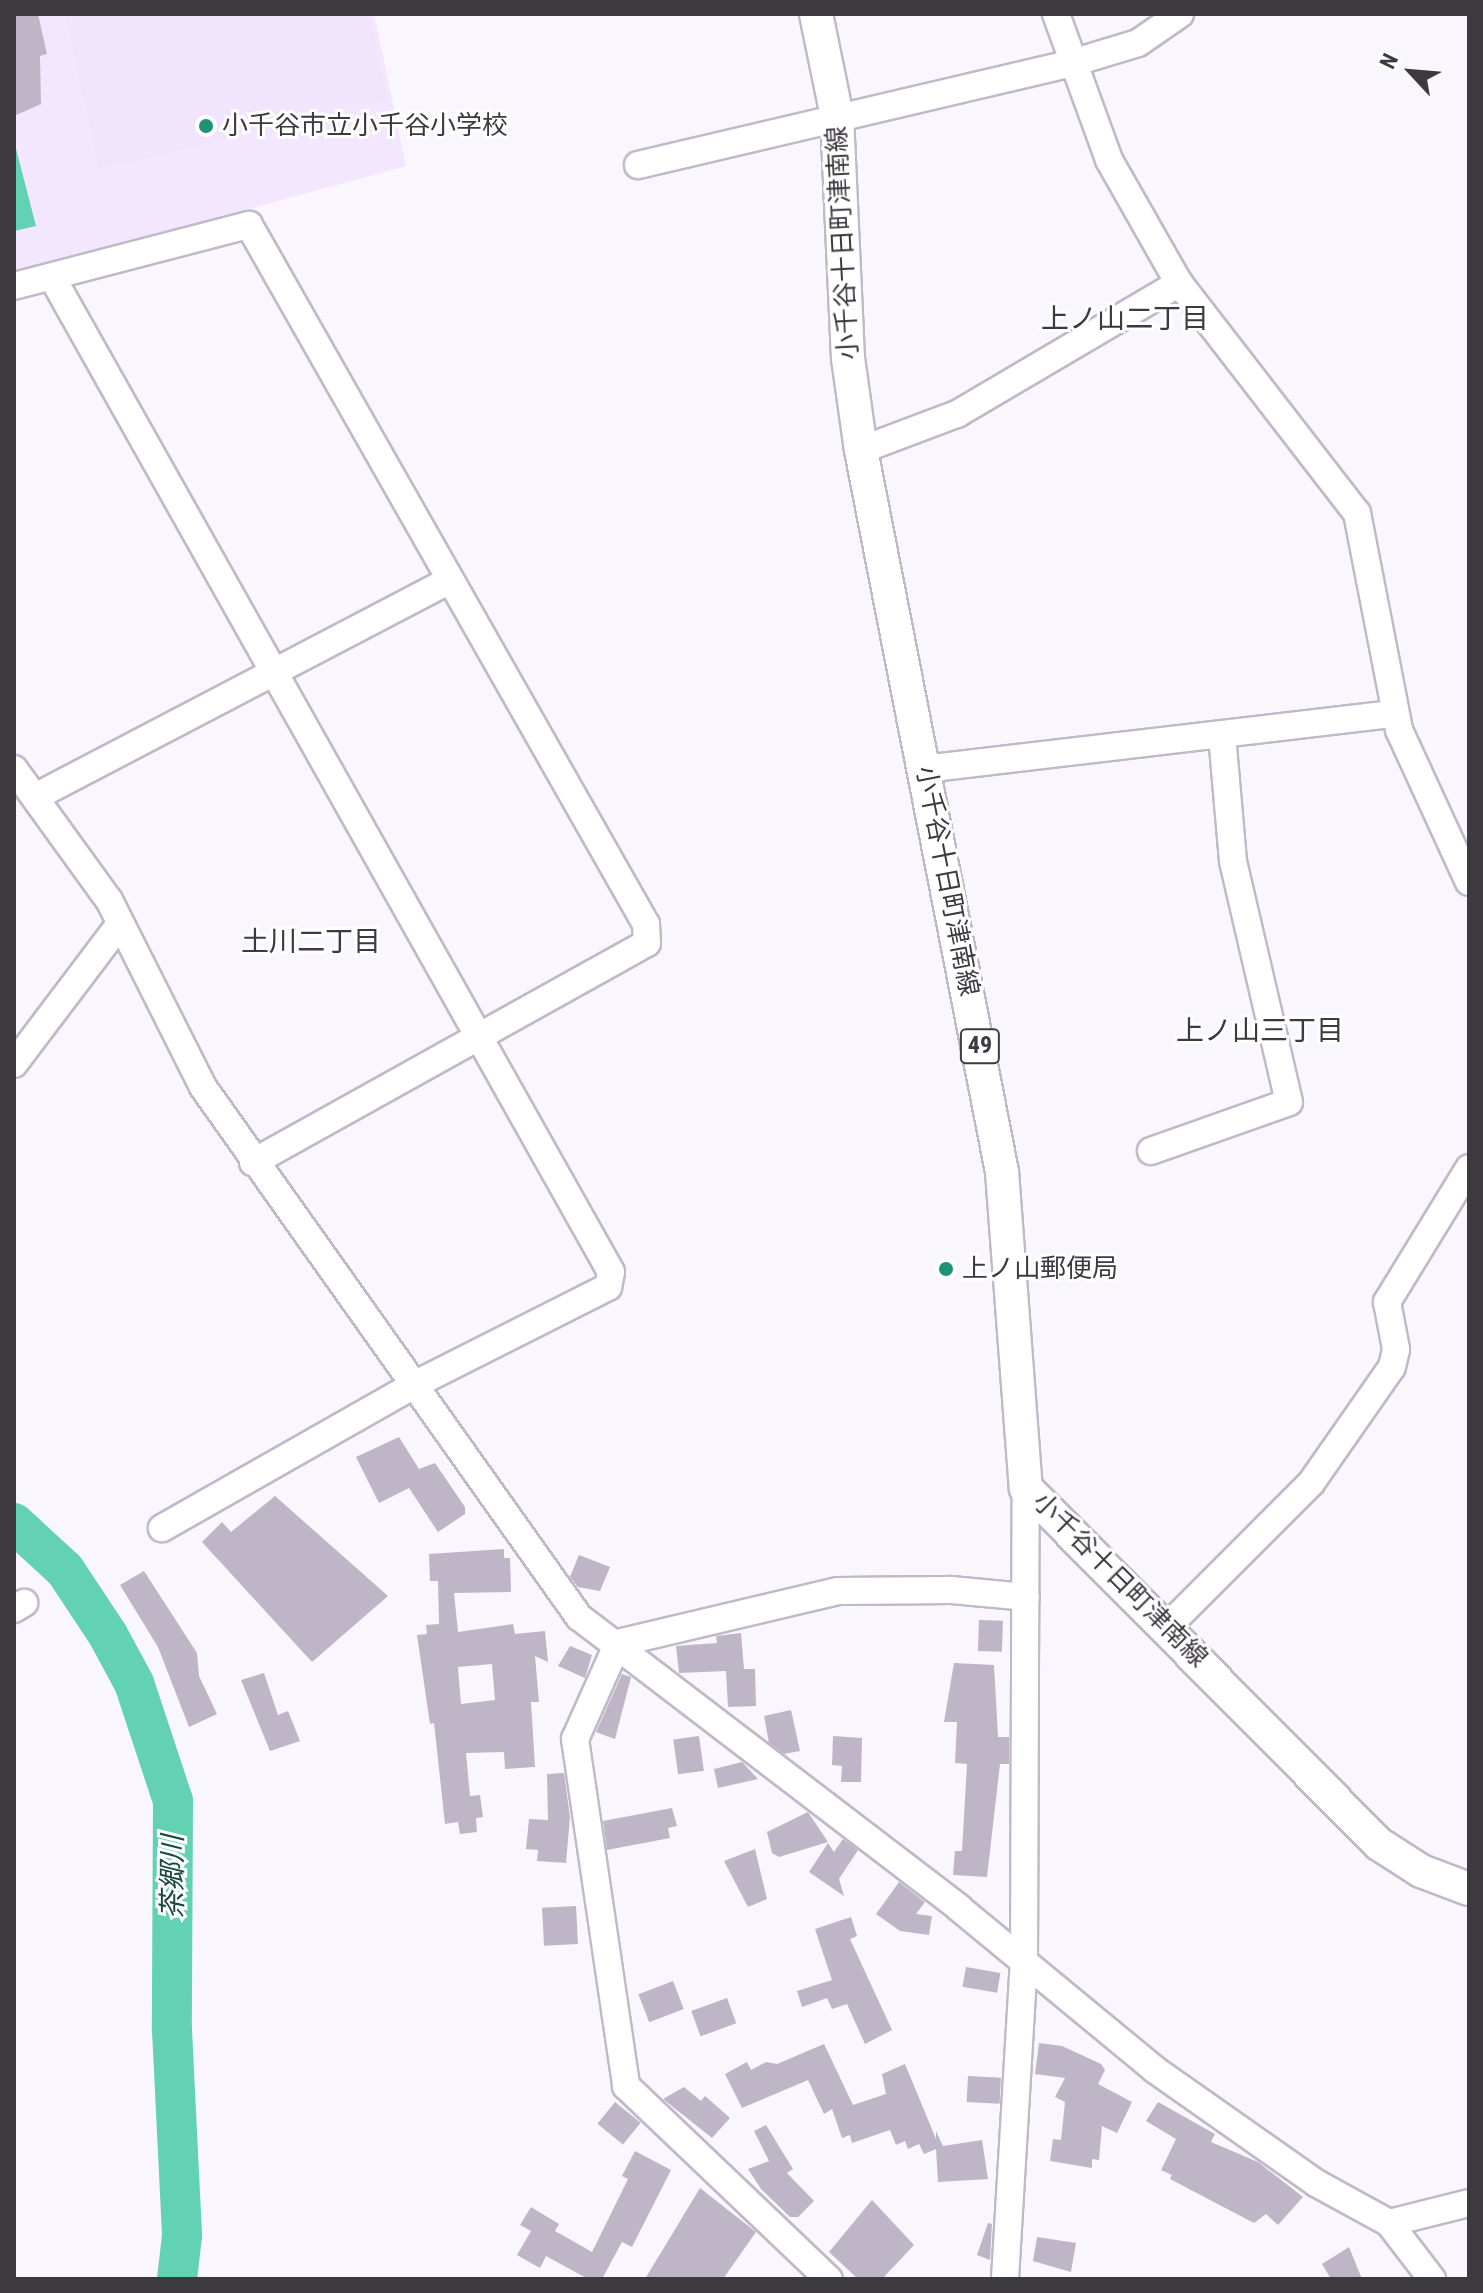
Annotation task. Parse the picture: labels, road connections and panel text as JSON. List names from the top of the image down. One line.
{"streets":{"main road":["小千谷十日町津南線","49"]},"districts":["上ノ山二丁目","土川二丁目","上ノ山三丁目"],"water":["茶郷川"],"places":["小千谷市立小千谷小学校","上ノ山郵便局"],"north":"top left"}
